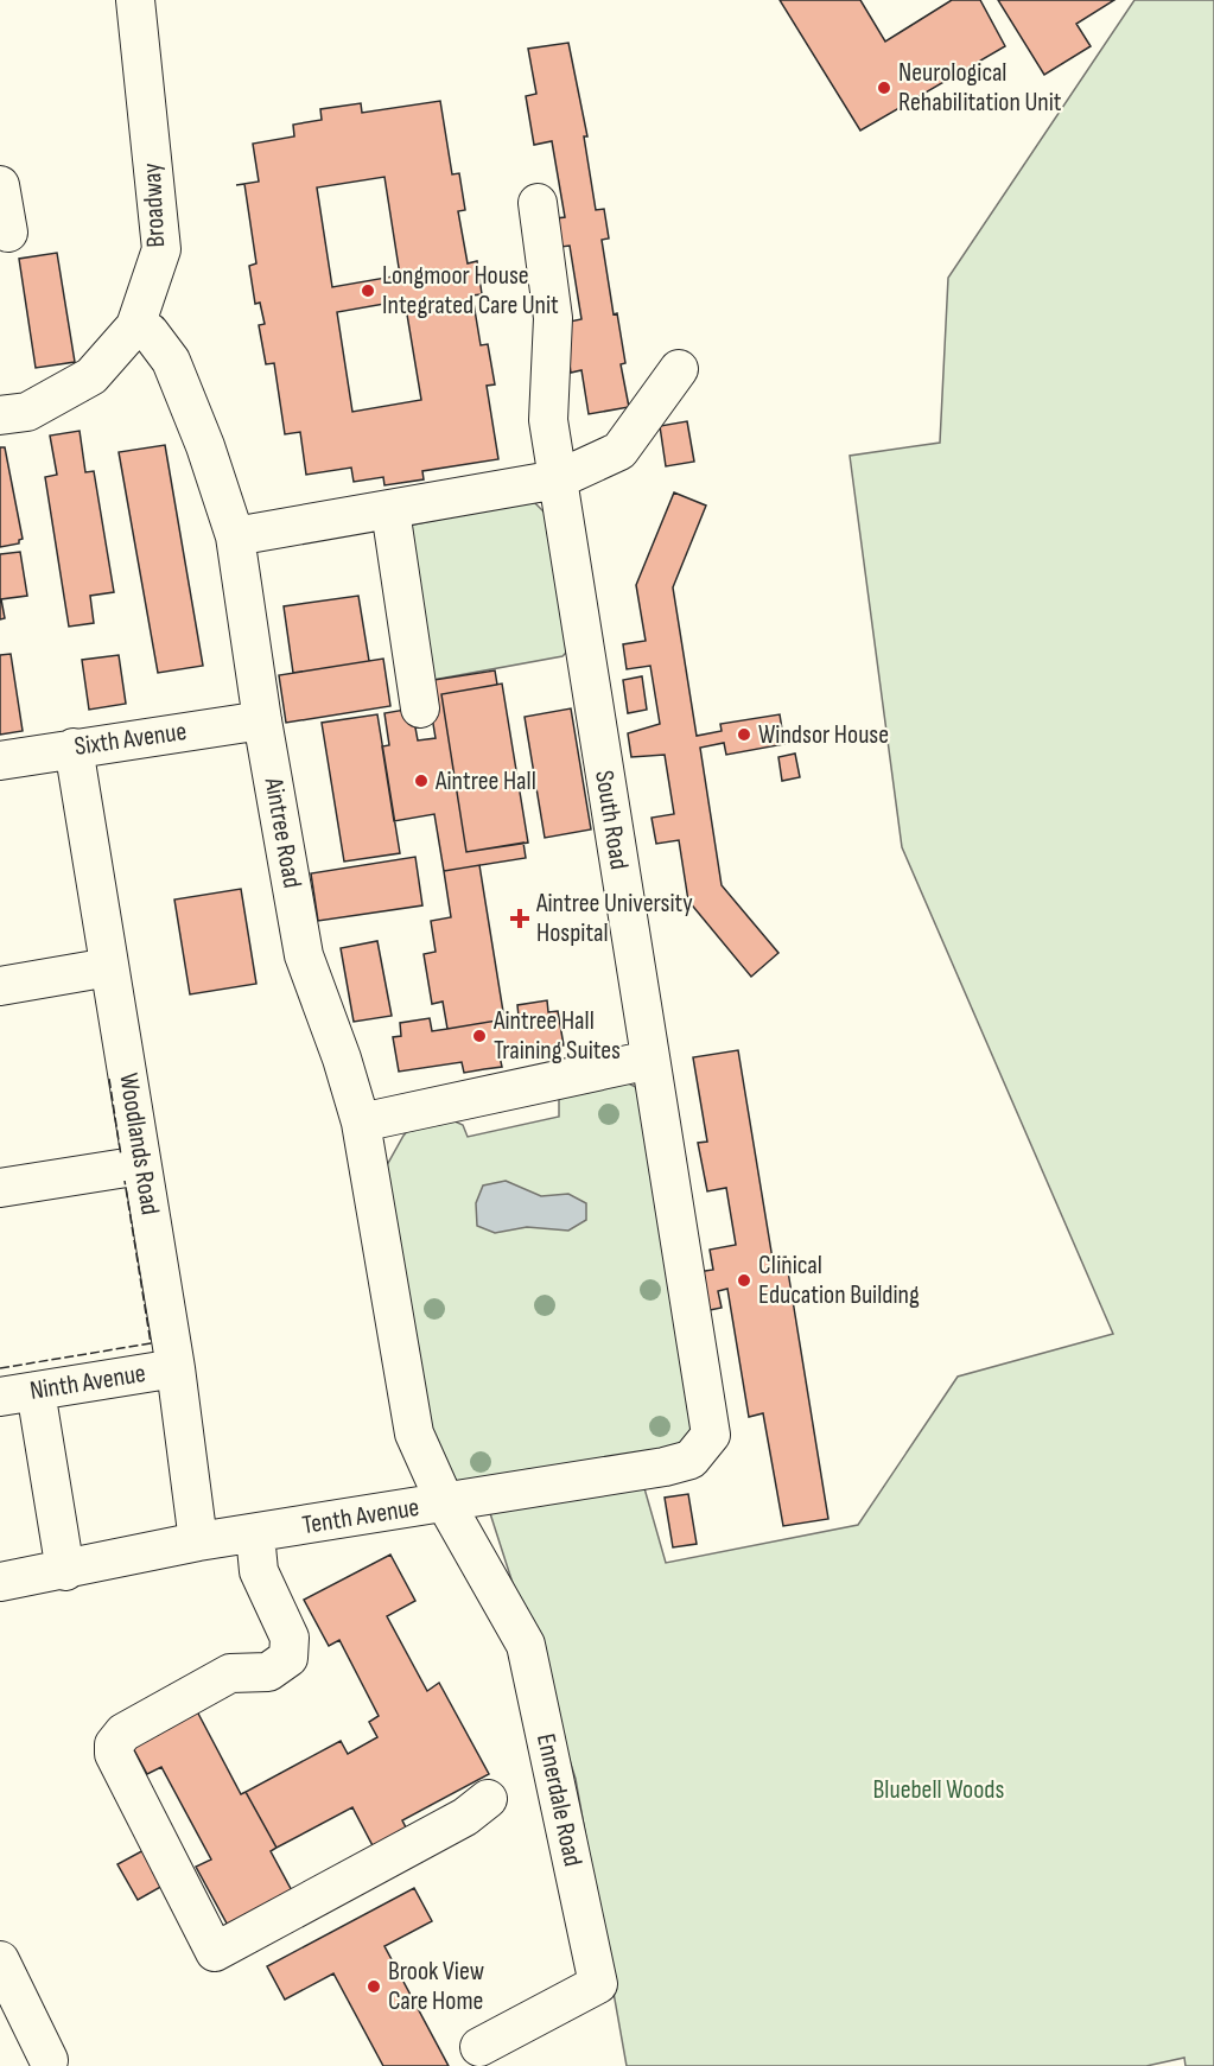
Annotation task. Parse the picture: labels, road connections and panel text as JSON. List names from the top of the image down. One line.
{"streets":{"street":["Broadway","Sixth Avenue","South Road","Aintree Road","Woodlands Road","Ninth Avenue","Tenth Avenue","Ennerdale Road"]},"crossings":[["Broadway","Aintree Road"],["Sixth Avenue","Aintree Road"],["Sixth Avenue","Woodlands Road"],["South Road","Tenth Avenue"],["Aintree Road","Tenth Avenue"],["Aintree Road","Ennerdale Road"],["Woodlands Road","Ninth Avenue"],["Woodlands Road","Tenth Avenue"],["Tenth Avenue","Ennerdale Road"]],"parks":["Bluebell Woods"],"places":{"other":["Neurological Rehabilitation Unit","Longmoor House Integrated Care Unit","Windsor House","Aintree Hall","Aintree Hall Training Suites","Clinical Education Building","Brook View Care Home"],"health":["Aintree University Hospital"]}}
